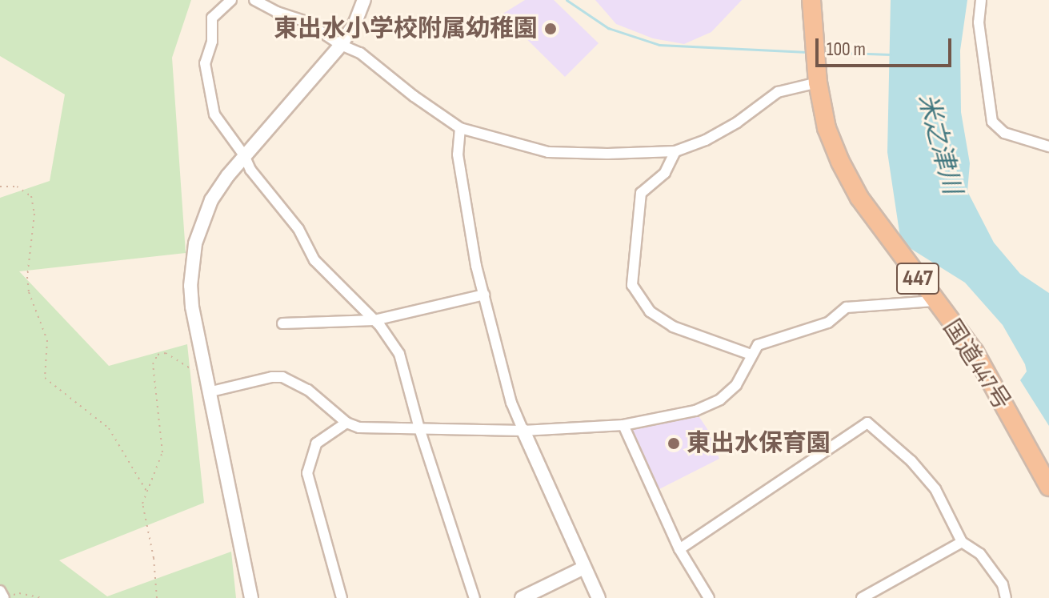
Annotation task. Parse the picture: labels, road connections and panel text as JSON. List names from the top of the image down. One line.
{"streets":{"highway":["447","国道447号"]},"water":["米之津川"],"places":["東出水小学校附属幼稚園","東出水保育園"],"scale_bar":"100 m"}
